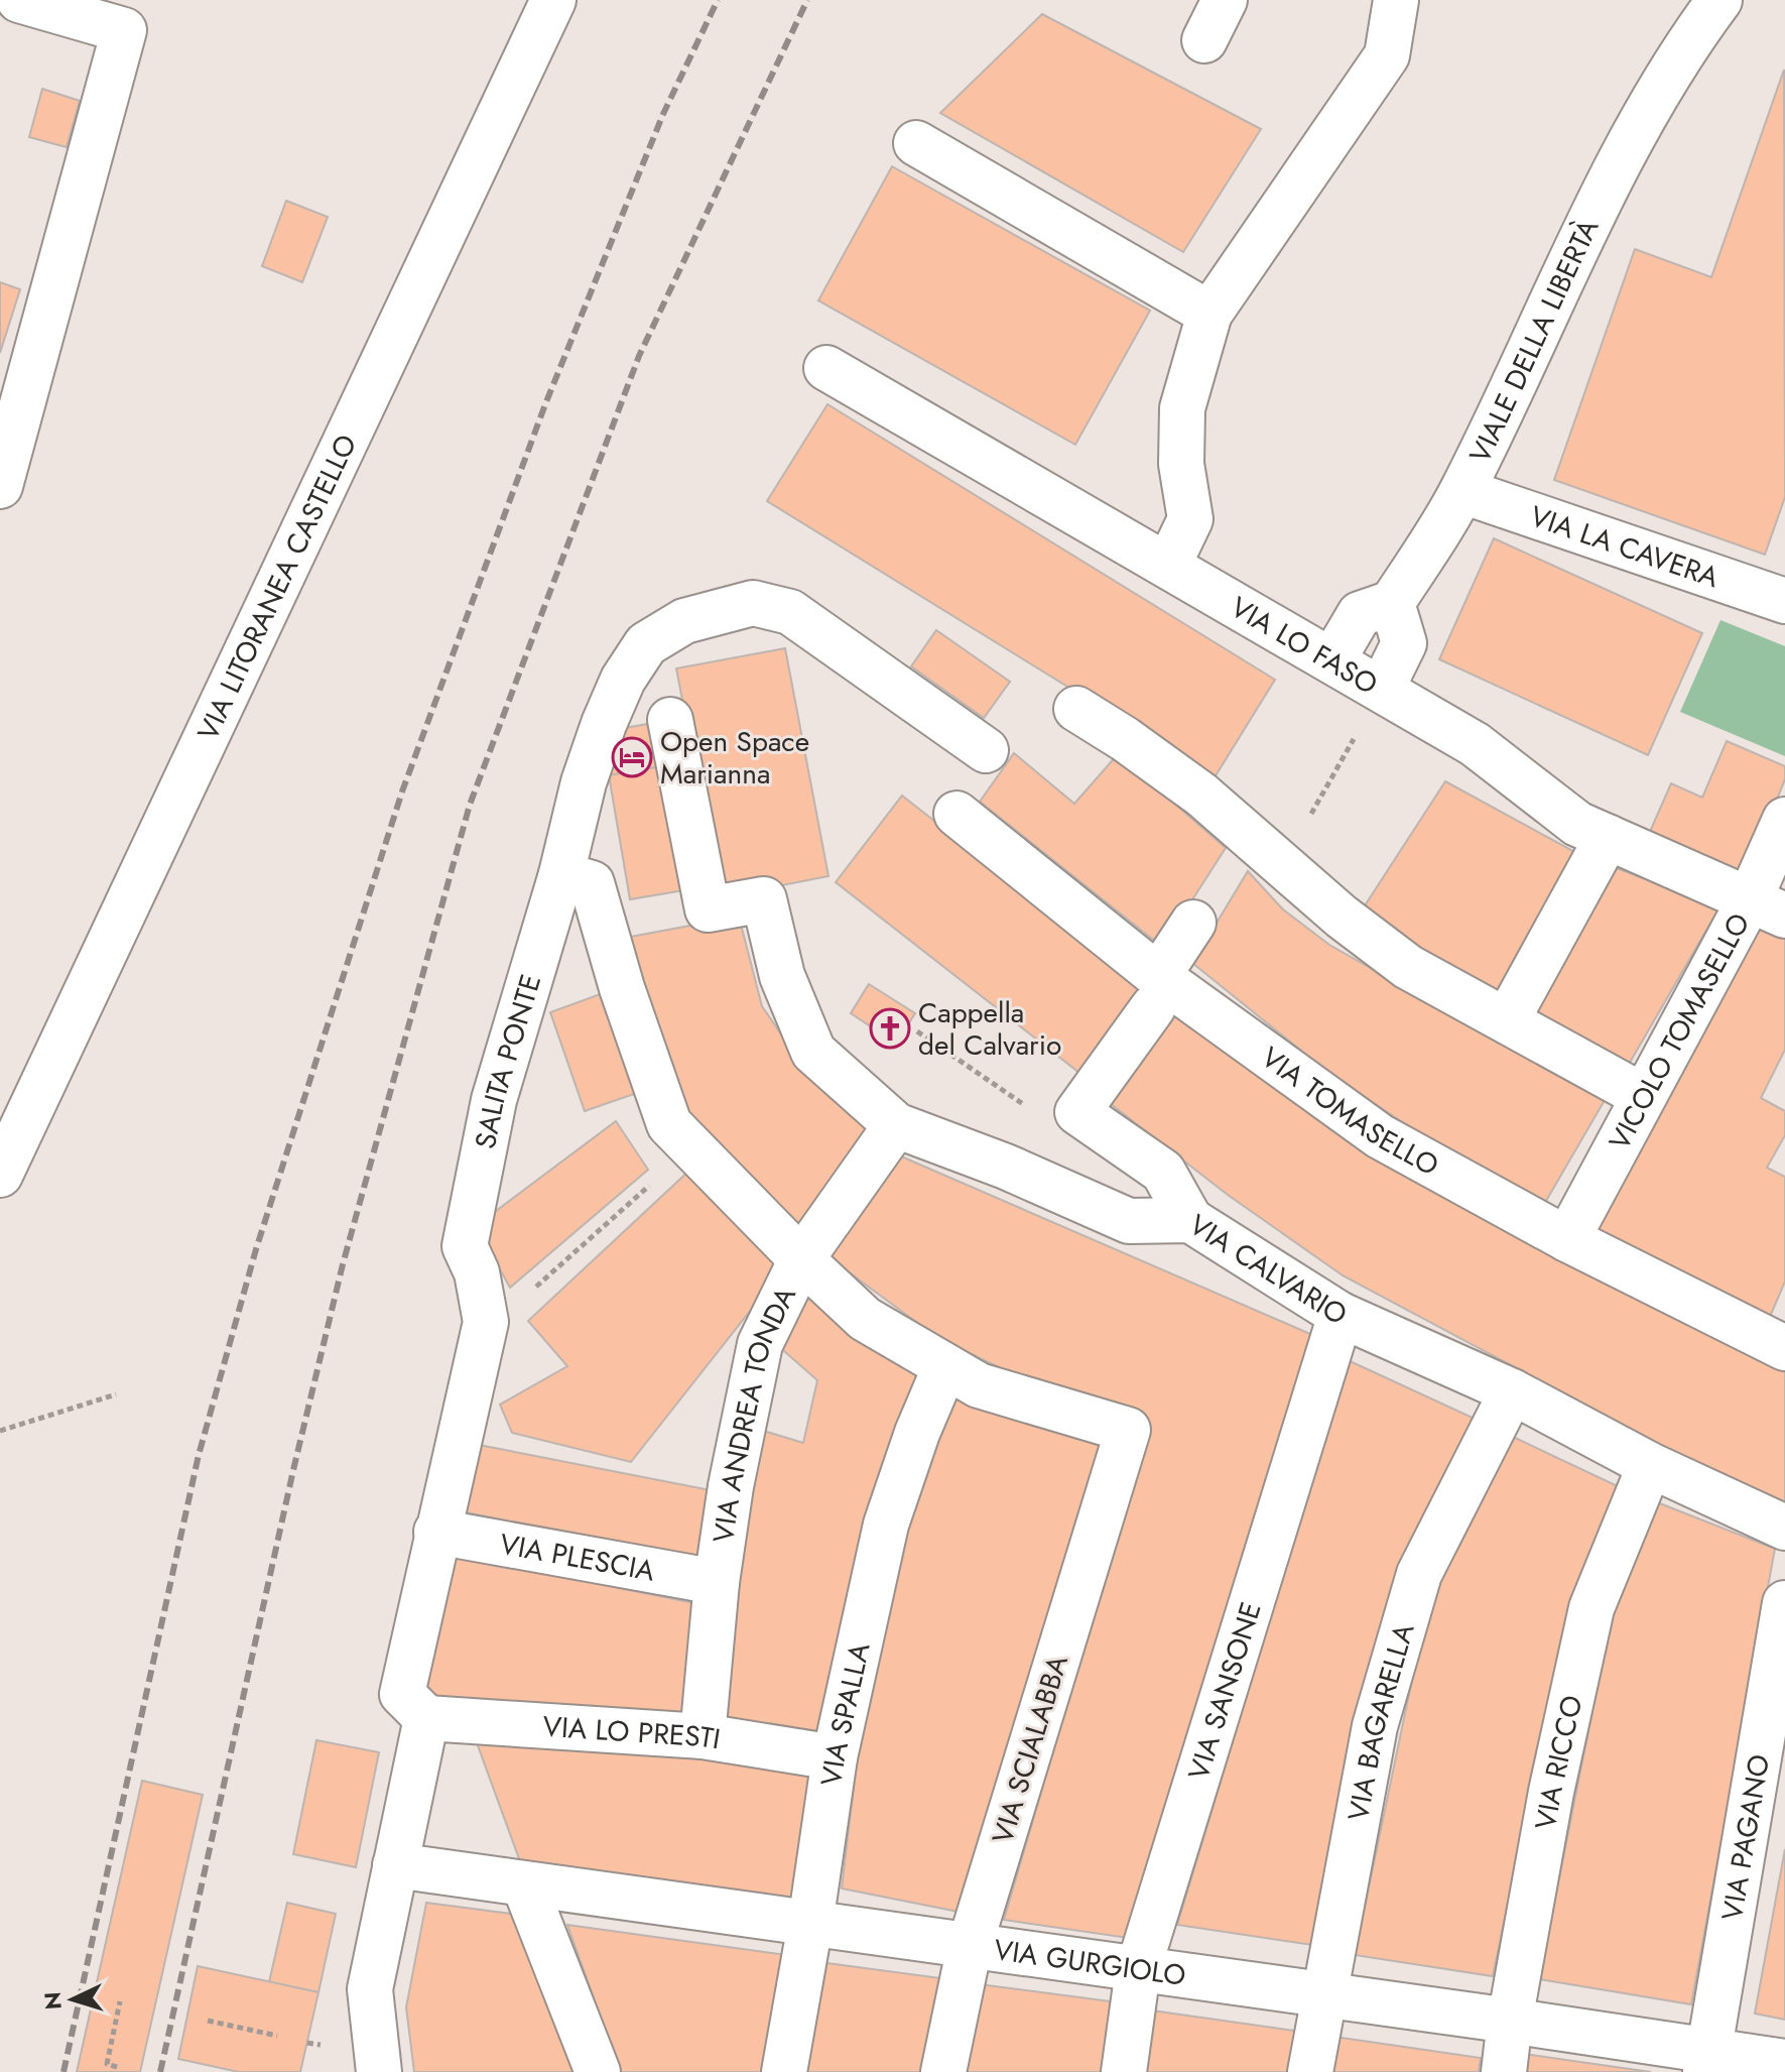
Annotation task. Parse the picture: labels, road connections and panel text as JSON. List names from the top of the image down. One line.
{"streets":{"street":["VIALE DELLA LIBERTÀ","VIA LA CAVERA","VIA LITORANEA CASTELLO","VIA LO FASO","VICOLO TOMASELLO","SALITA PONTE","VIA TOMASELLO","VIA CALVARIO","VIA ANDREA TONDA","VIA PLESCIA","VIA SANSONE","VIA SPALLA","VIA BAGARELLA","VIA LO PRESTI","VIA SCIALABBA","VIA RICCO","VIA PAGANO","VIA GURGIOLO"]},"crossings":[["VIALE DELLA LIBERTÀ","VIA LA CAVERA"],["VIA LO FASO","VICOLO TOMASELLO"],["VICOLO TOMASELLO","VIA TOMASELLO"],["SALITA PONTE","VIA PLESCIA"],["SALITA PONTE","VIA LO PRESTI"],["VIA CALVARIO","VIA ANDREA TONDA"],["VIA CALVARIO","VIA SANSONE"],["VIA CALVARIO","VIA BAGARELLA"],["VIA CALVARIO","VIA RICCO"],["VIA ANDREA TONDA","VIA PLESCIA"],["VIA ANDREA TONDA","VIA LO PRESTI"],["VIA SANSONE","VIA GURGIOLO"],["VIA SPALLA","VIA LO PRESTI"],["VIA SPALLA","VIA SCIALABBA"],["VIA SPALLA","VIA GURGIOLO"],["VIA BAGARELLA","VIA GURGIOLO"],["VIA SCIALABBA","VIA GURGIOLO"],["VIA RICCO","VIA GURGIOLO"],["VIA PAGANO","VIA GURGIOLO"]],"places":{"hotel":["Open Space Marianna"],"church":["Cappella del Calvario"]},"north":"left"}
